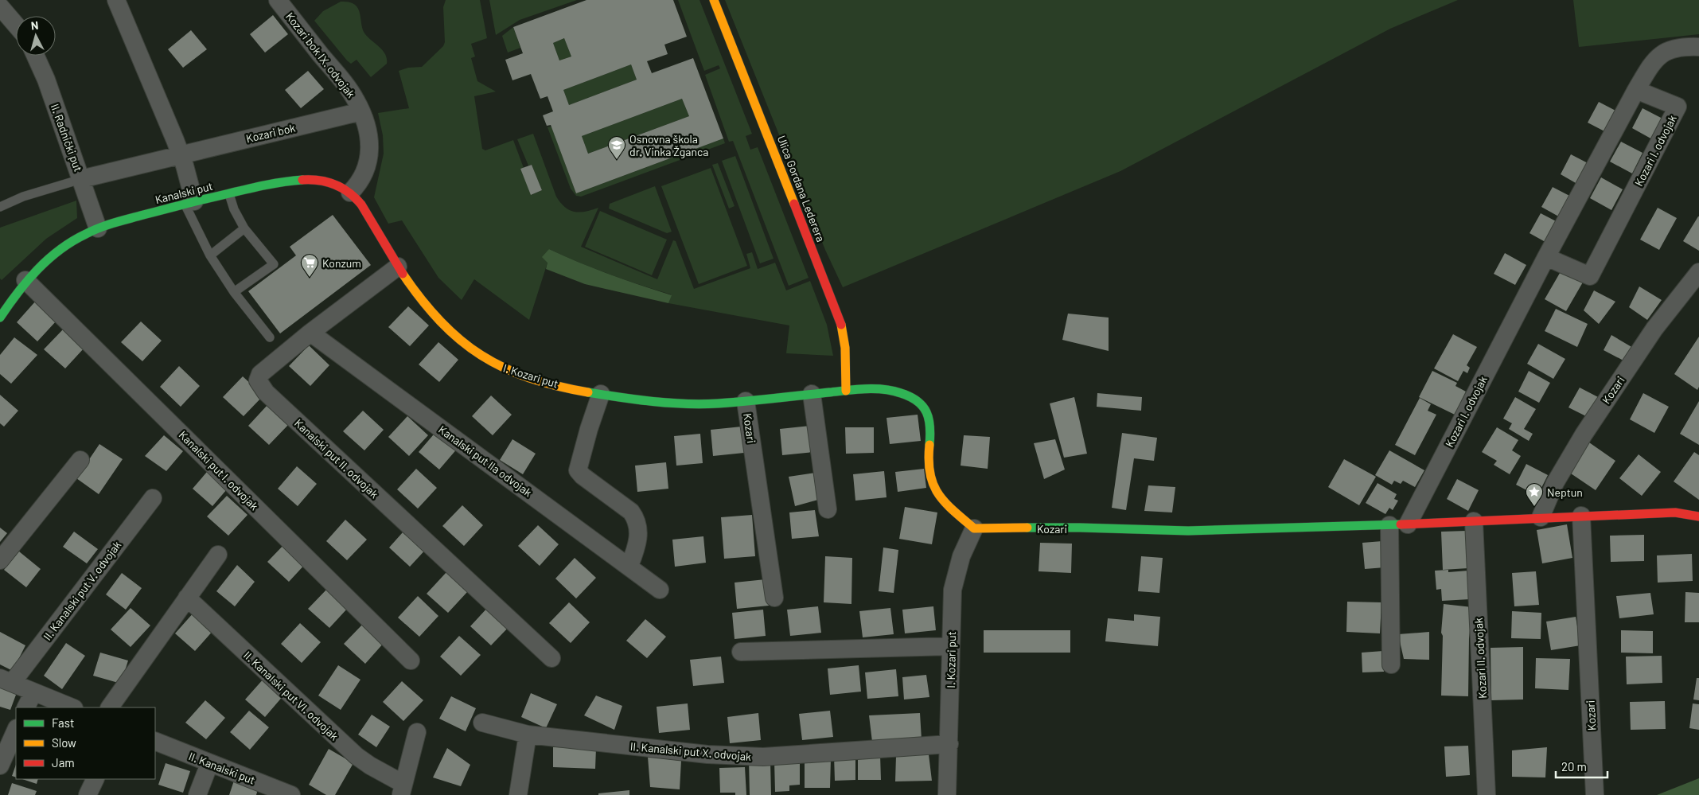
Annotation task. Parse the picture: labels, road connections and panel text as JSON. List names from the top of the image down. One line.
{"streets":{"street":["Kozari bok IX. odvojak","Kozari bok","II. Radnički put","Kozari I. odvojak","Ulica Gordana Lederera","Kanalski put","I. Kozari put","Kozari","Kanalski put II. odvojak","Kanalski put IIa odvojak","Kanalski put I. odvojak","II. Kanalski put V. odvojak","Kozari II. odvojak","II. Kanalski put VI. odvojak","II. Kanalski put X. odvojak","II. Kanalski put"]},"crossings":[["Kozari bok IX. odvojak","Kozari bok"],["Kozari bok IX. odvojak","Kanalski put"],["Kozari bok","II. Radnički put"],["II. Radnički put","Kanalski put"],["Kozari I. odvojak","Kozari"],["Ulica Gordana Lederera","Kozari"],["Kanalski put","I. Kozari put"],["Kanalski put","Kanalski put I. odvojak"],["I. Kozari put","Kozari"],["I. Kozari put","Kanalski put II. odvojak"],["I. Kozari put","II. Kanalski put X. odvojak"],["Kozari","Kozari II. odvojak"],["Kanalski put II. odvojak","Kanalski put IIa odvojak"]],"places":{"school or university":["Osnovna škola dr. Vinka Žganca"],"supermarket":["Konzum"],"place":["Neptun"]},"legend":["Fast","Slow","Jam"],"scale_bar":"20 m","north":"top"}
